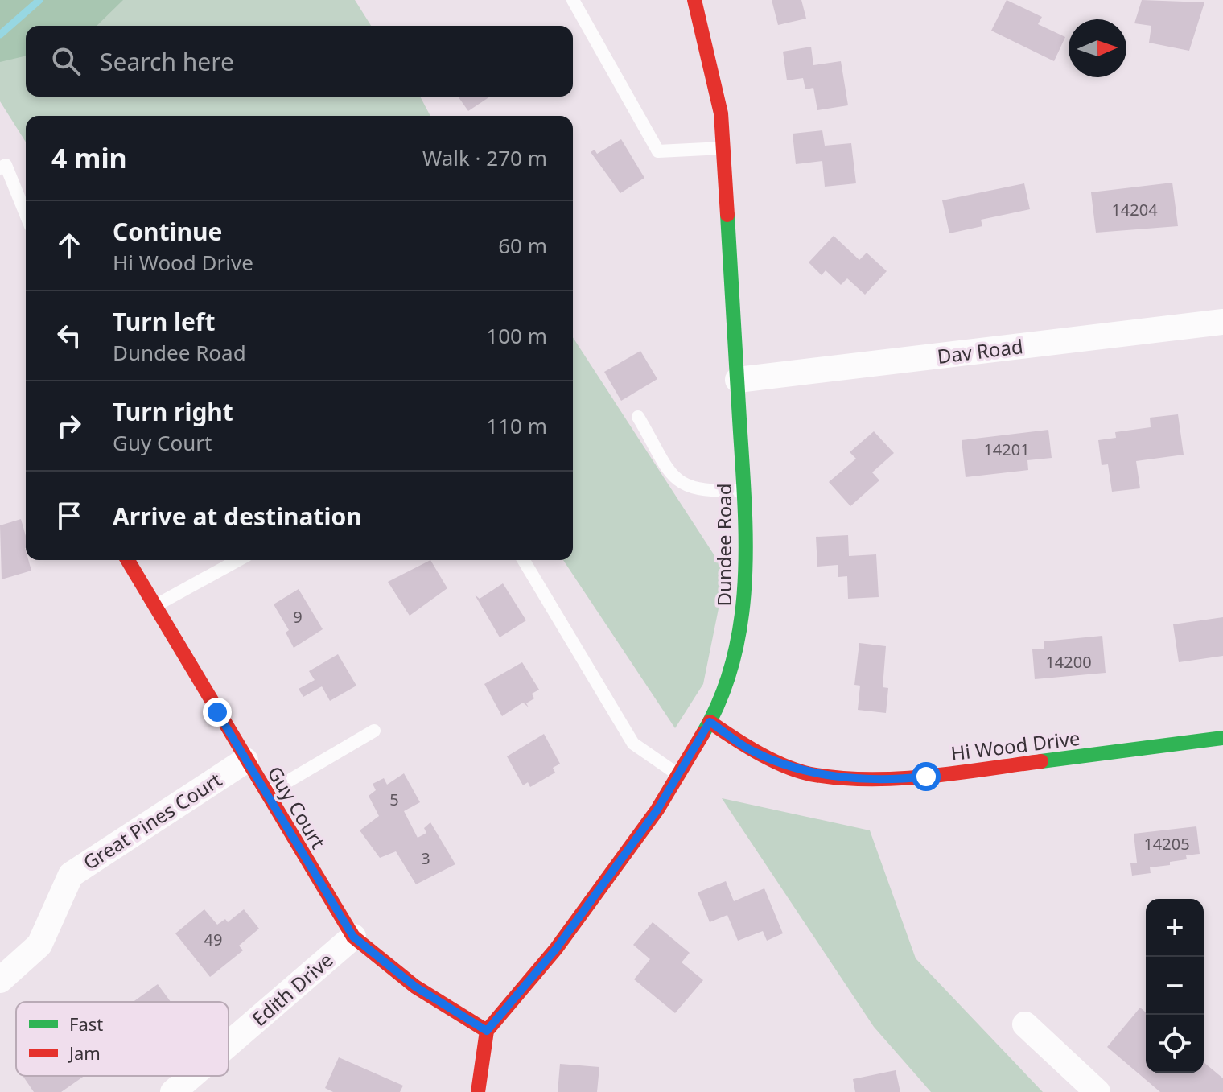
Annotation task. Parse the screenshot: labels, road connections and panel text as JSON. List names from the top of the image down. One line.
{"streets":{"street":["Dav Road","Dundee Road","Hi Wood Drive","Guy Court","Great Pines Court","Edith Drive"]},"crossings":[["Dav Road","Dundee Road"],["Dundee Road","Hi Wood Drive"],["Dundee Road","Guy Court"],["Guy Court","Great Pines Court"],["Guy Court","Edith Drive"]],"house_numbers":["14204","14201","9","14200","5","14205","3","49"],"legend":["Fast","Jam"],"north":"right","page":{"search":"Search here","heading":["4 min","Walk · 270 m"],"list":[["Continue","Hi Wood Drive","60 m"],["Turn left","Dundee Road","100 m"],["Turn right","Guy Court","110 m"],"Arrive at destination"],"map_buttons":["+","−"]}}
